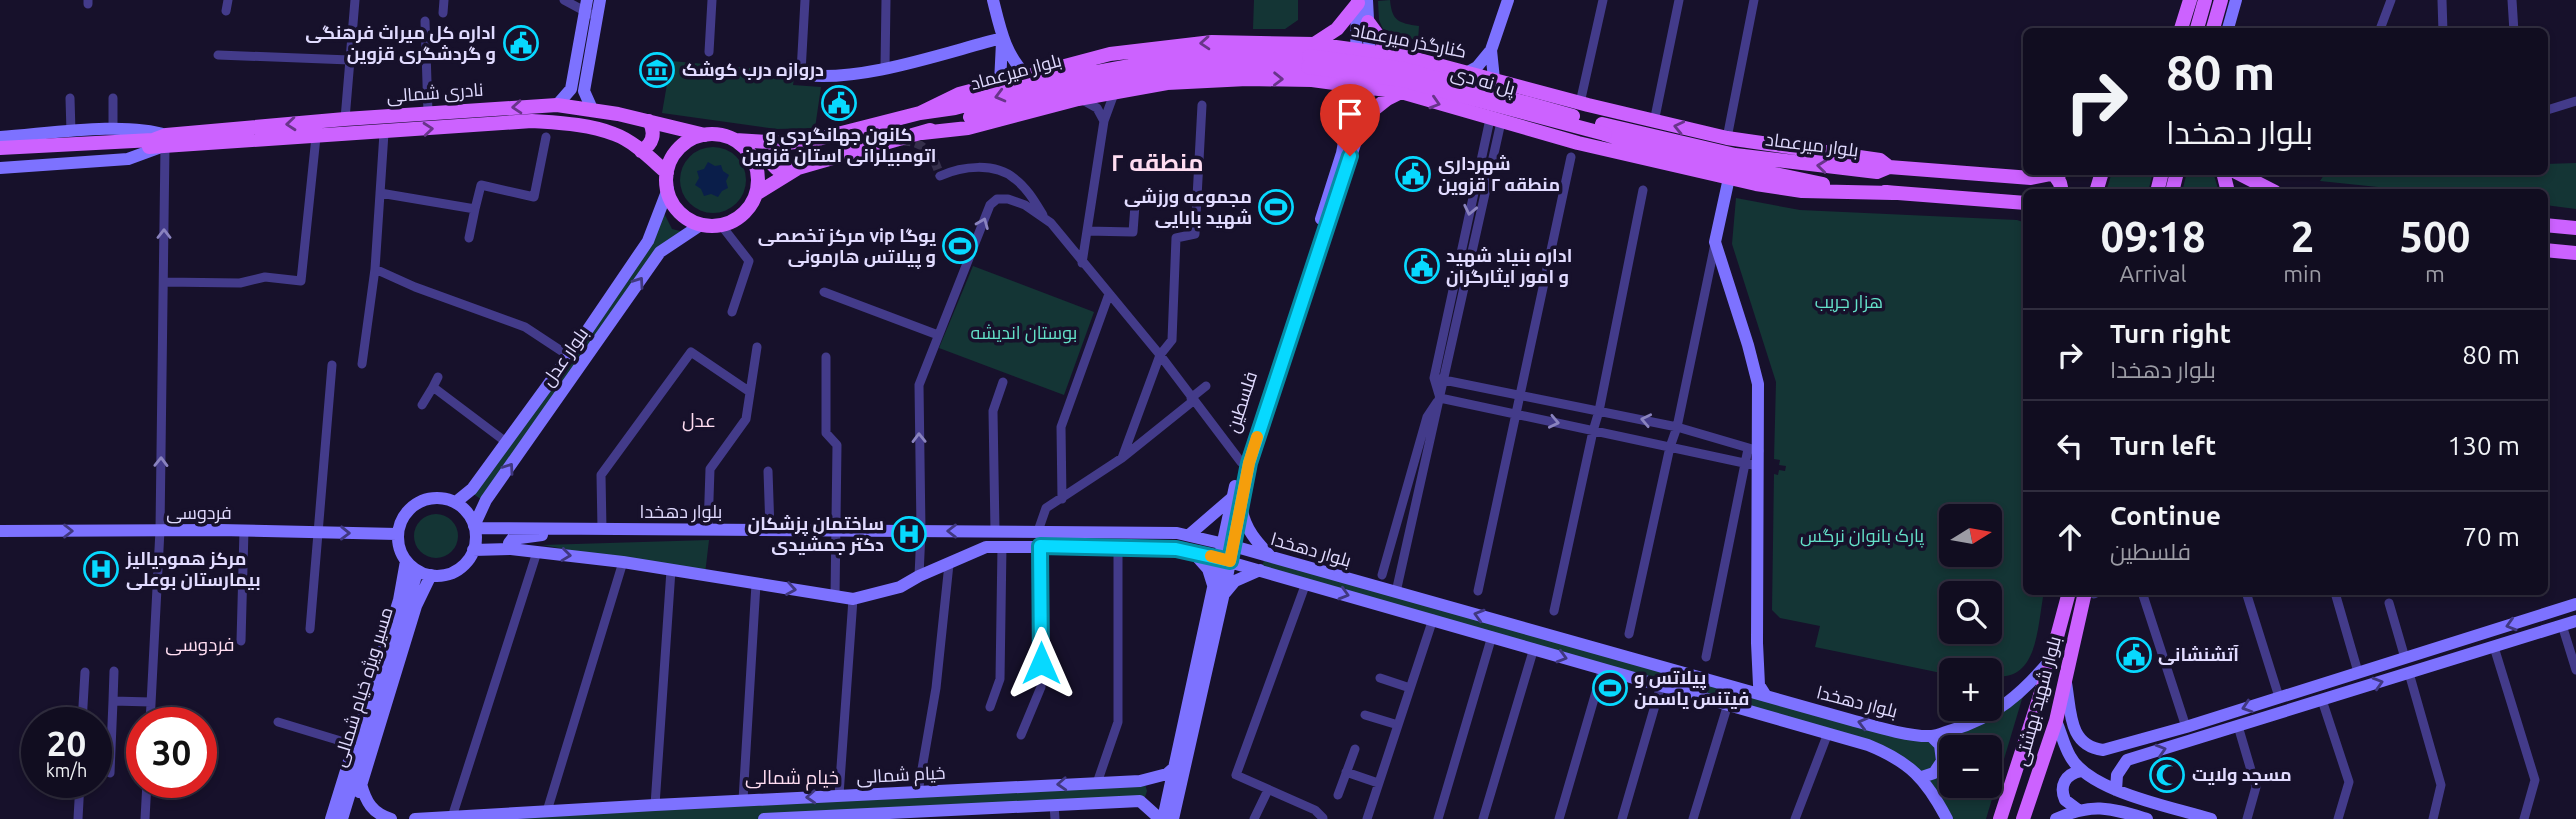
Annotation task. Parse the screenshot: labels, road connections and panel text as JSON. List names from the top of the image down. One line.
{"streets":{"main road":["کنارگذر میرعماد","بلوار میرعماد","پل نه دی","نادری شمالی","بلوار عدل","فلسطین","بلوار دهخدا","فردوسی","مسیر ویژه خیام شمالی","بلوار شهید بهشتی","خیام شمالی"]},"crossings":[["کنارگذر میرعماد","بلوار میرعماد"],["کنارگذر میرعماد","پل نه دی"],["کنارگذر میرعماد","فلسطین"],["بلوار میرعماد","پل نه دی"],["بلوار میرعماد","نادری شمالی"],["بلوار میرعماد","بلوار عدل"],["نادری شمالی","بلوار عدل"],["بلوار عدل","بلوار دهخدا"],["بلوار عدل","فردوسی"],["بلوار عدل","مسیر ویژه خیام شمالی"],["فلسطین","بلوار دهخدا"],["بلوار دهخدا","فردوسی"],["بلوار دهخدا","مسیر ویژه خیام شمالی"],["بلوار دهخدا","بلوار شهید بهشتی"],["فردوسی","مسیر ویژه خیام شمالی"]],"one_way":["فردوسی"],"districts":["منطقه ۲","عدل","فردوسی","خیام شمالی"],"parks":["هزار جریب","بوستان اندیشه","پارک بانوان نرگس"],"places":{"public building":["اداره کل میراث فرهنگی و گردشگری قزوین","کانون جهانگردی و اتومبیلرانی استان قزوین","شهرداری منطقه ۲ قزوین","اداره بنیاد شهید و امور ایثارگران","آتشنشانی"],"museum":["دروازه درب کوشک"],"sports":["مجموعه ورزشی شهید بابایی","مرکز تخصصی vip یوگا و پیلاتس هارمونی","پیلاتس و فیتنس یاسمن"],"hospital":["ساختمان پزشکان دکتر جمشیدی","مرکز همودیالیز بیمارستان بوعلی"],"mosque":["مسجد ولایت"]},"north":"right","page":{"turn":["80 m","بلوار دهخدا"],"eta":["09:18","Arrival","2","min","500","m"],"list":[{"name":"Turn right","note":"بلوار دهخدا","value":"80 m"},{"name":"Turn left","value":"130 m"},{"name":"Continue","note":"فلسطین","value":"70 m"}],"map_buttons":["+","−"],"speed":"20 km/h","limit":"30"}}
